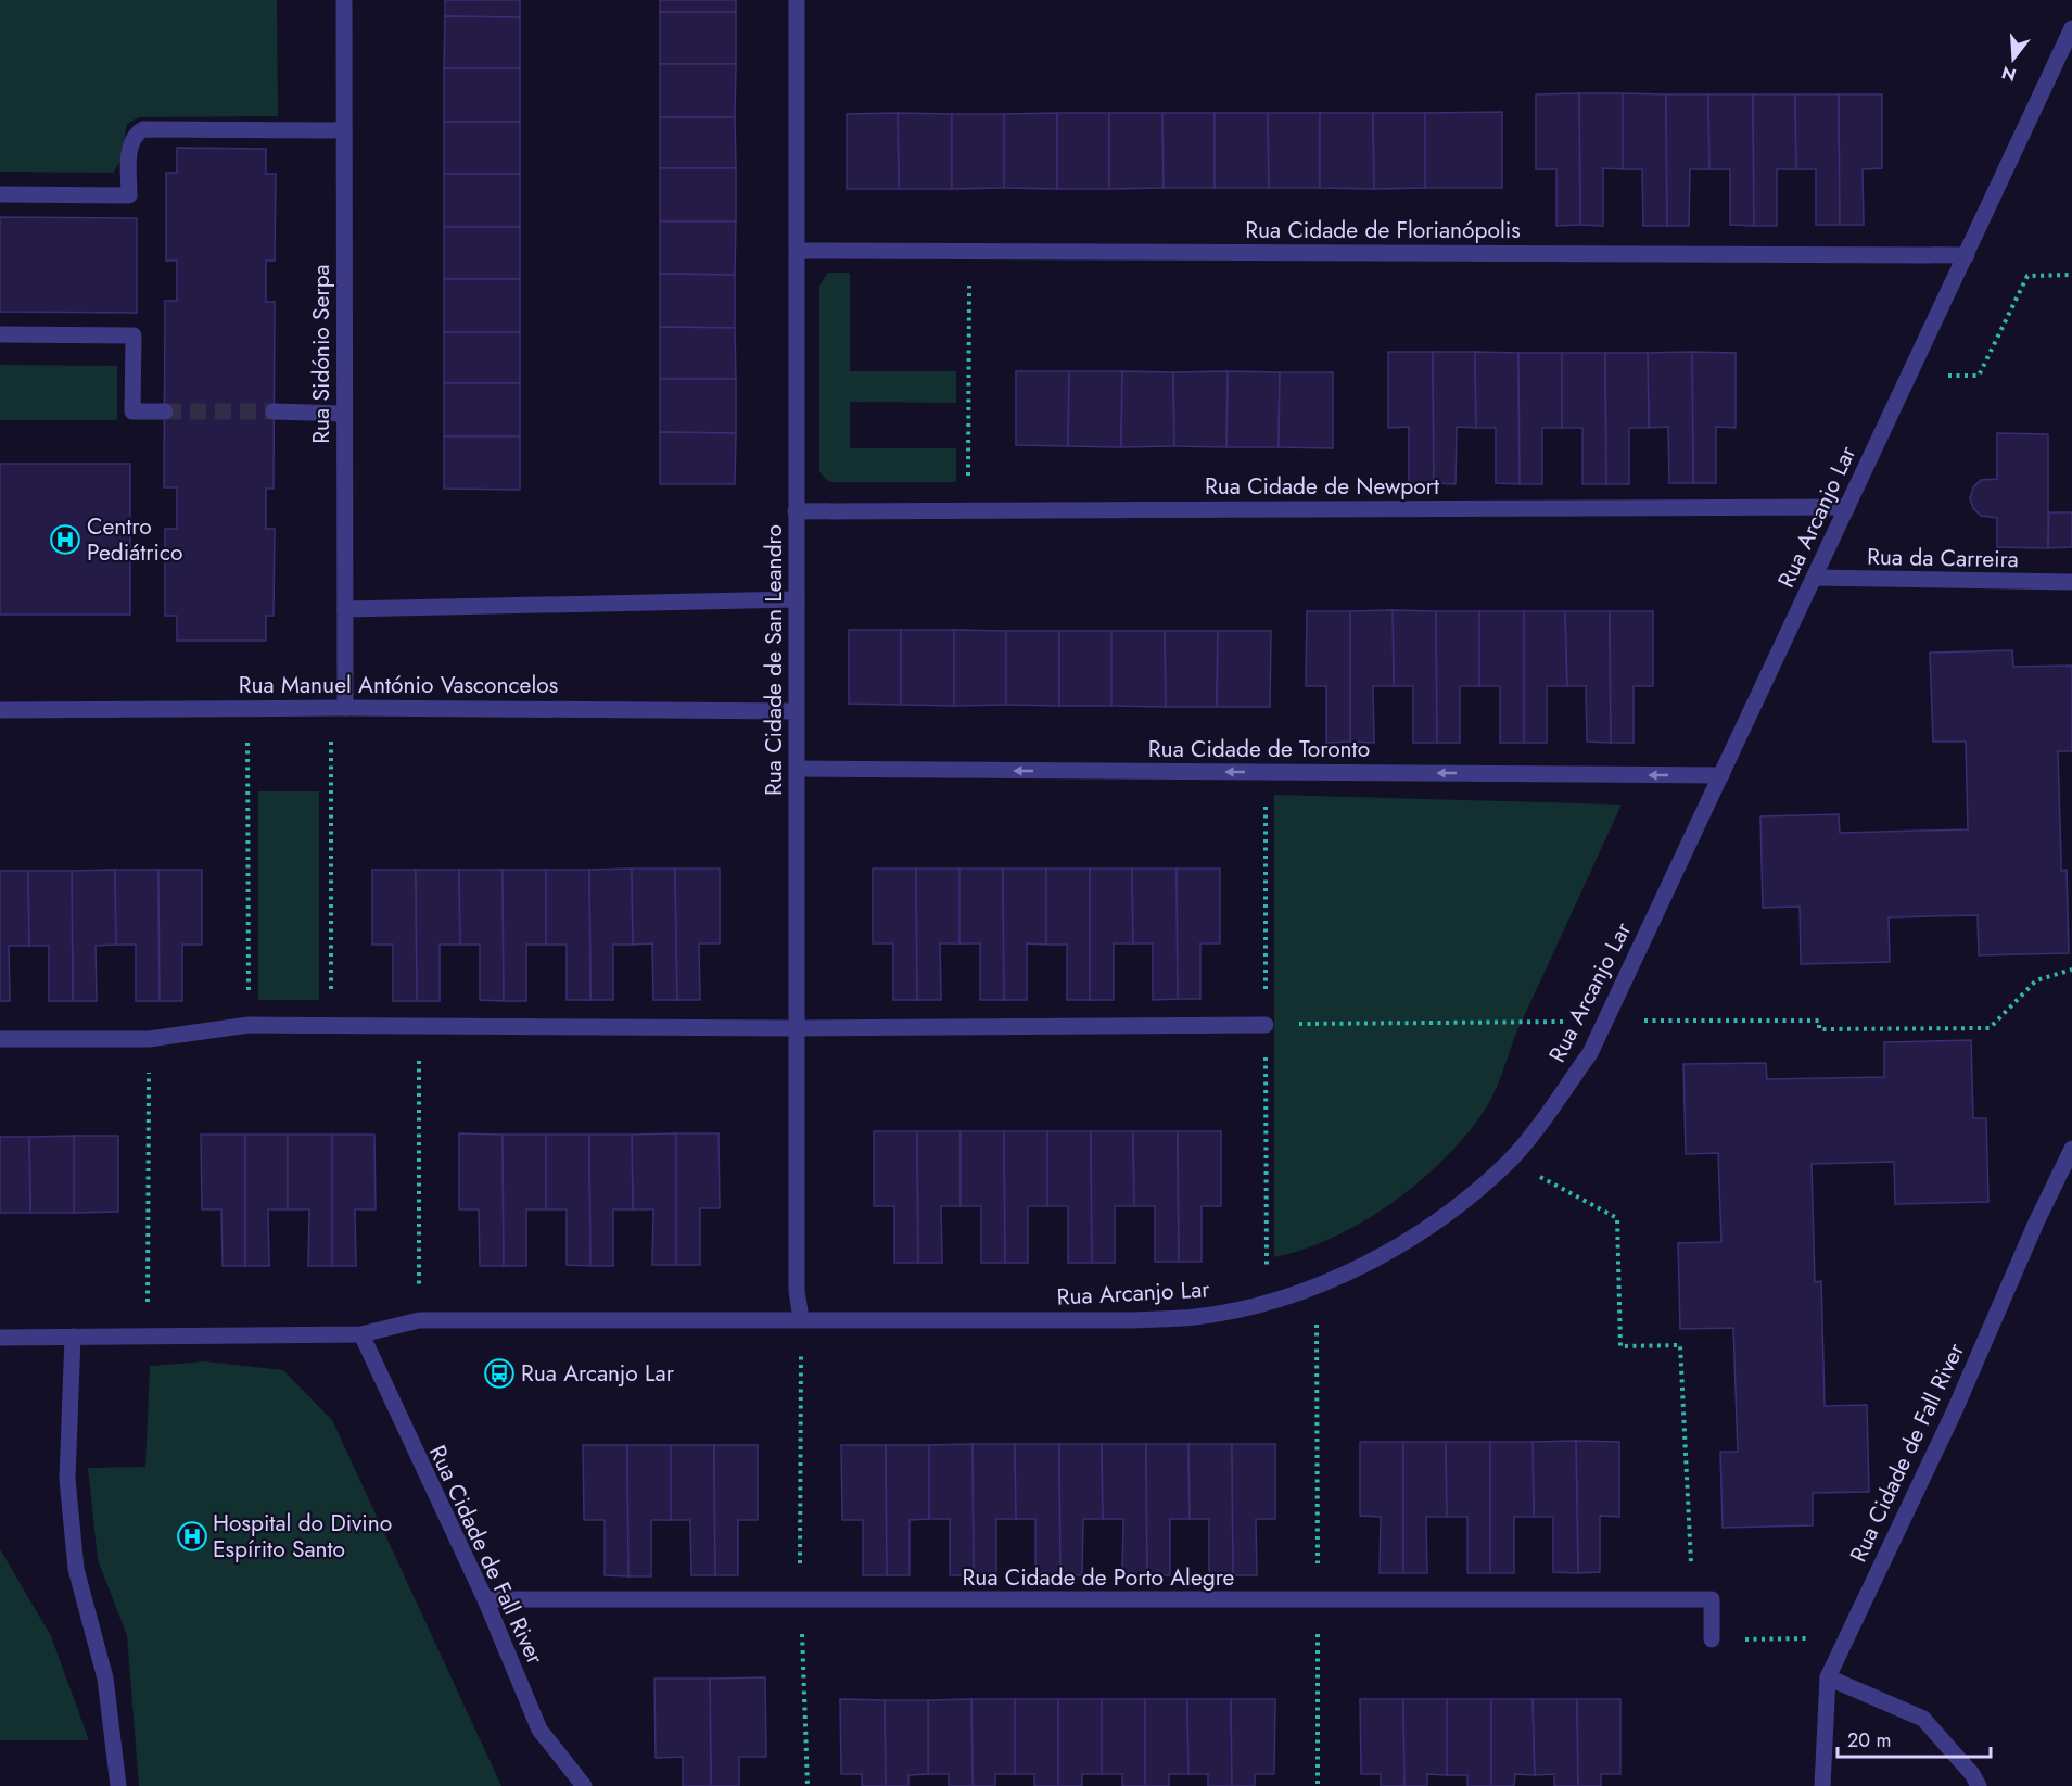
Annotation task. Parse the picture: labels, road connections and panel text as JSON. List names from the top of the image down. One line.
{"streets":{"street":["Rua Cidade de Florianópolis","Rua Sidónio Serpa","Rua Cidade de Newport","Rua Arcanjo Lar","Rua da Carreira","Rua Cidade de San Leandro","Rua Manuel António Vasconcelos","Rua Cidade de Toronto","Rua Cidade de Fall River","Rua Cidade de Porto Alegre"]},"crossings":[["Rua Cidade de Florianópolis","Rua Arcanjo Lar"],["Rua Cidade de Florianópolis","Rua Cidade de San Leandro"],["Rua Sidónio Serpa","Rua Manuel António Vasconcelos"],["Rua Cidade de Newport","Rua Arcanjo Lar"],["Rua Cidade de Newport","Rua Cidade de San Leandro"],["Rua Arcanjo Lar","Rua da Carreira"],["Rua Arcanjo Lar","Rua Cidade de San Leandro"],["Rua Arcanjo Lar","Rua Cidade de Toronto"],["Rua Arcanjo Lar","Rua Cidade de Fall River"],["Rua Cidade de San Leandro","Rua Manuel António Vasconcelos"],["Rua Cidade de San Leandro","Rua Cidade de Toronto"],["Rua Cidade de Fall River","Rua Cidade de Porto Alegre"]],"one_way":["Rua Cidade de Toronto"],"places":{"hospital":["Centro Pediátrico","Hospital do Divino Espírito Santo"],"bus stop":["Rua Arcanjo Lar"]},"scale_bar":"20 m","north":"bottom"}
